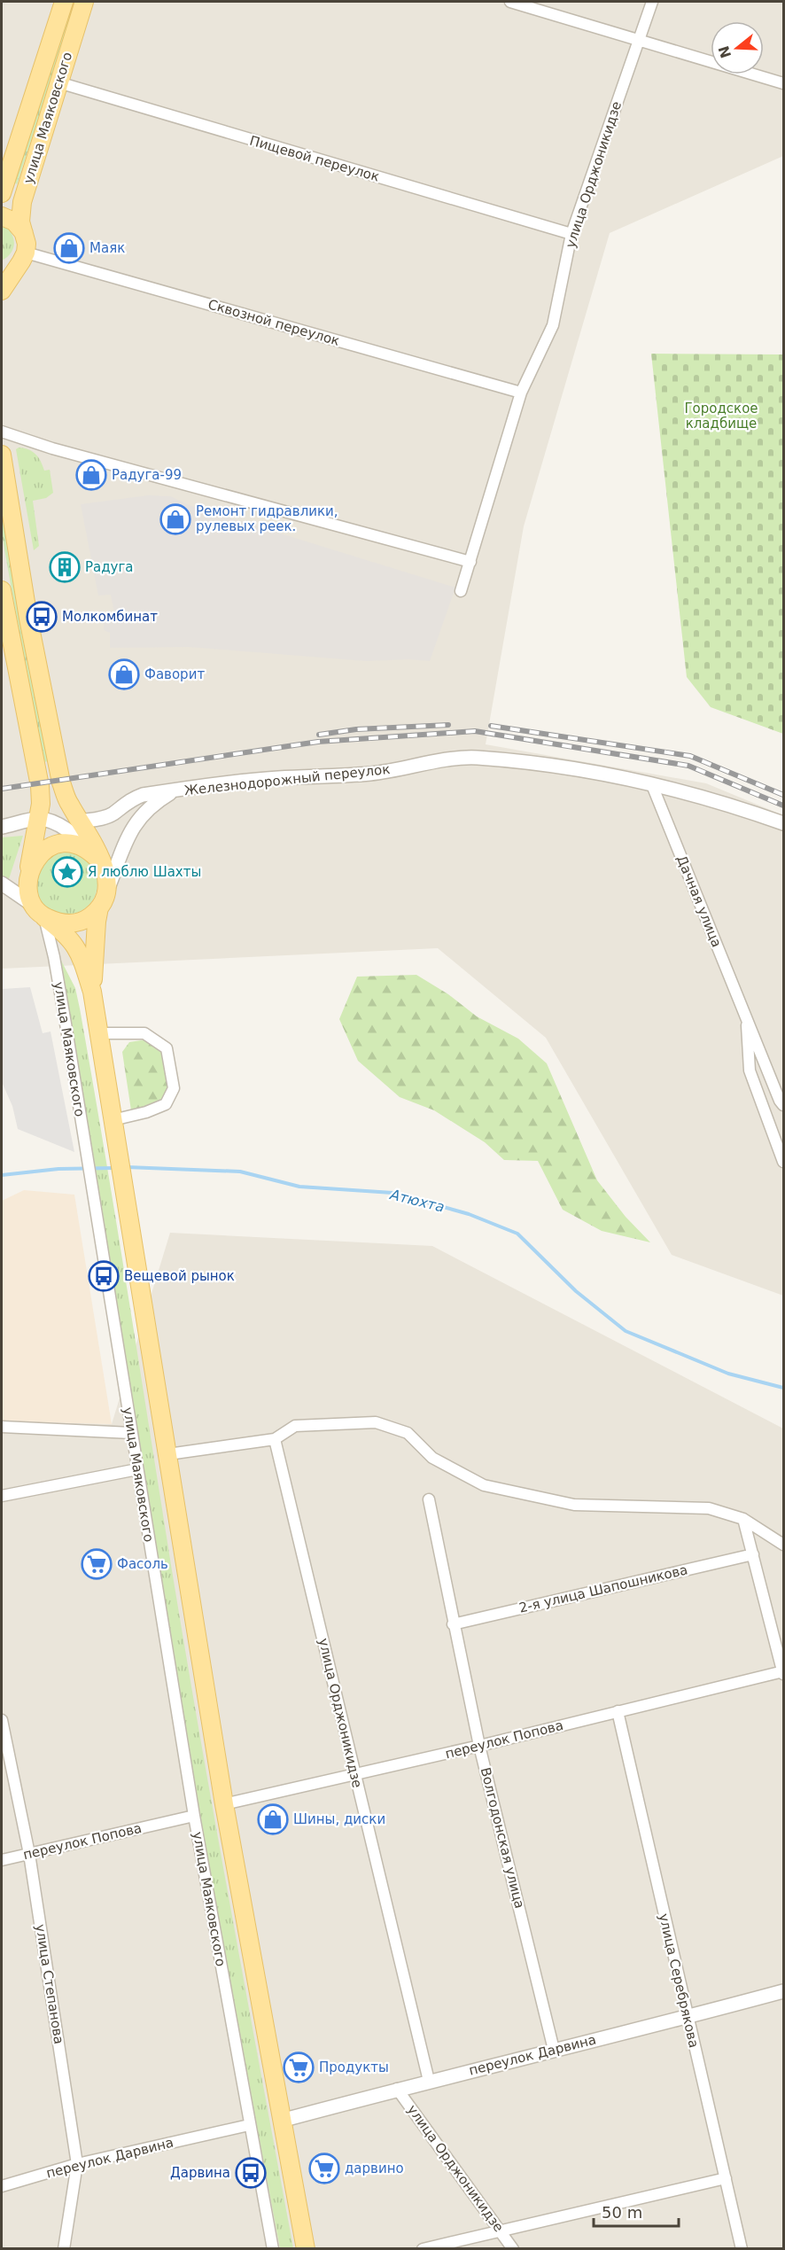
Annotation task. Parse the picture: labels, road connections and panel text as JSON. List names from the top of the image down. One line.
{"streets":{"main road":["улица Маяковского"],"street":["Пищевой переулок","улица Орджоникидзе","Сквозной переулок","Железнодорожный переулок","Дачная улица","2-я улица Шапошникова","переулок Попова","Волгодонская улица","улица Серебрякова","улица Степанова","переулок Дарвина"]},"crossings":[["улица Маяковского","Пищевой переулок"],["улица Маяковского","Сквозной переулок"],["улица Маяковского","переулок Попова"],["улица Маяковского","переулок Дарвина"],["Пищевой переулок","улица Орджоникидзе"],["улица Орджоникидзе","Сквозной переулок"],["улица Орджоникидзе","переулок Попова"],["улица Орджоникидзе","переулок Дарвина"],["Железнодорожный переулок","Дачная улица"],["2-я улица Шапошникова","Волгодонская улица"],["переулок Попова","Волгодонская улица"],["переулок Попова","улица Серебрякова"],["переулок Попова","улица Степанова"],["Волгодонская улица","переулок Дарвина"],["улица Серебрякова","переулок Дарвина"],["улица Степанова","переулок Дарвина"]],"water":["Атюхта"],"parks":["Городское кладбище"],"places":{"shop":["Маяк","Радуга-99","Ремонт гидравлики, рулевых реек.","Фаворит","Шины, диски"],"building":["Радуга"],"bus stop":["Молкомбинат","Вещевой рынок","Дарвина"],"place":["Я люблю Шахты"],"supermarket":["Фасоль","Продукты","дарвино"]},"scale_bar":"50 m","north":"left"}
